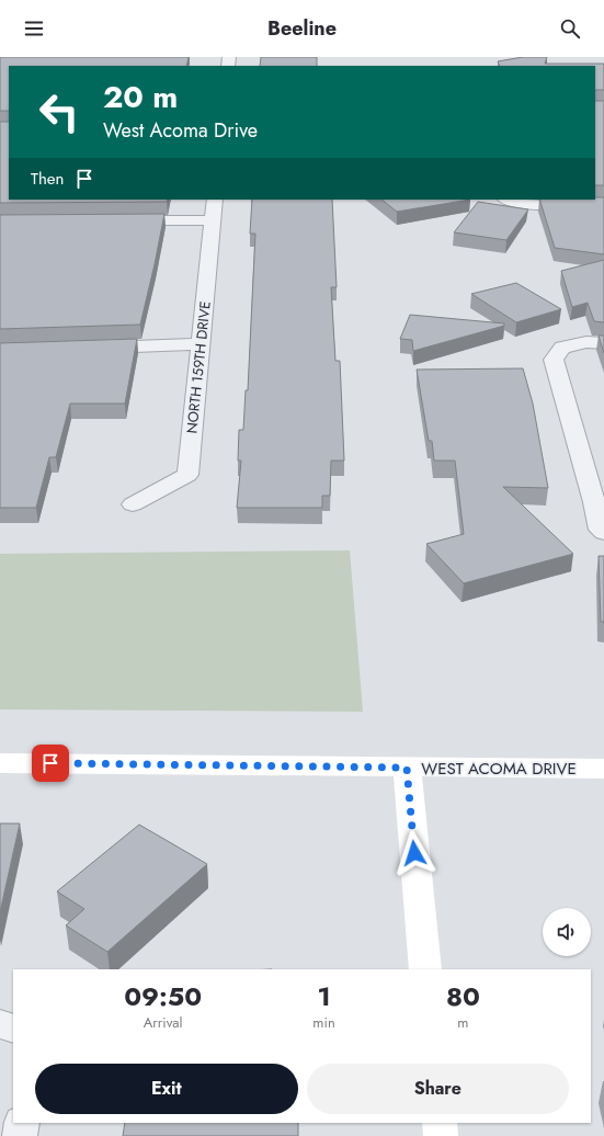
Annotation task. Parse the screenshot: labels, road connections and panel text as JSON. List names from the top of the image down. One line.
{"streets":{"street":["NORTH 159TH DRIVE","WEST ACOMA DRIVE"]},"page":{"header":"Beeline","turn":["20 m","West Acoma Drive"],"then":"Then","eta":["09:50","Arrival","1","min","80","m"],"buttons":["Exit","Share"]}}
